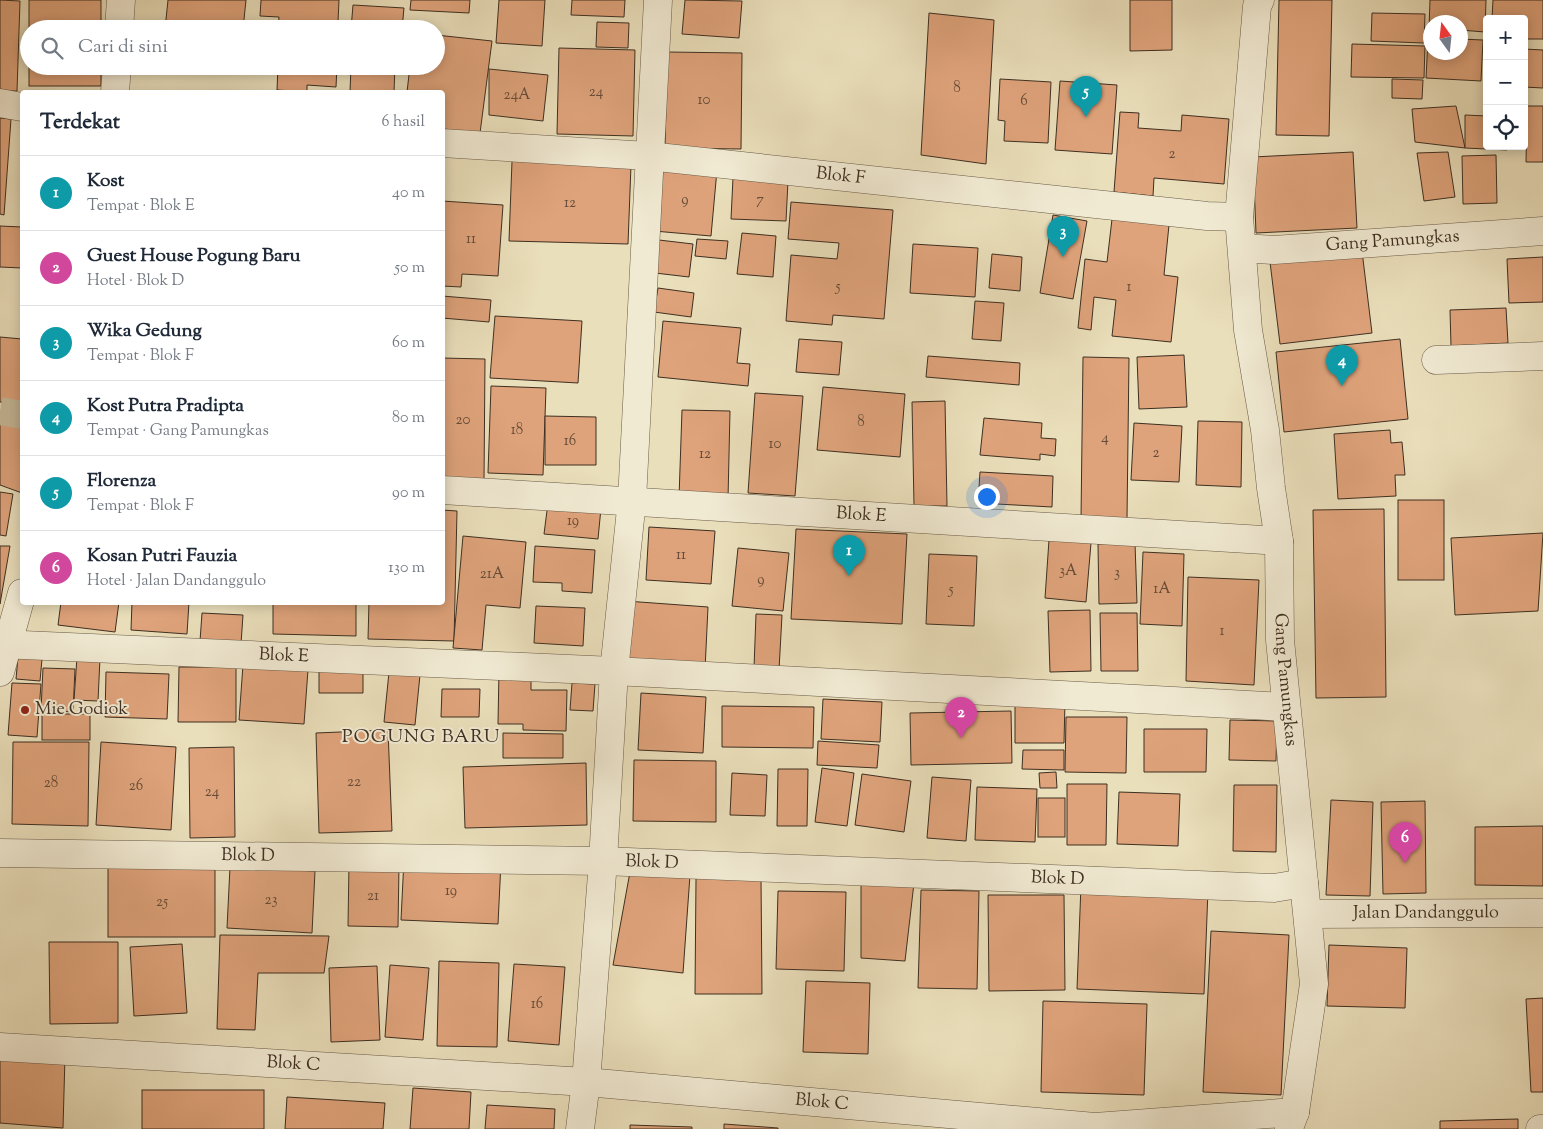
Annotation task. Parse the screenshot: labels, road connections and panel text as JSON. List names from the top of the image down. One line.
{"streets":{"street":["Blok F","Gang Pamungkas","Blok E","Blok D","Jalan Dandanggulo","Blok C"]},"crossings":[["Blok F","Gang Pamungkas"],["Gang Pamungkas","Blok E"],["Gang Pamungkas","Blok D"],["Gang Pamungkas","Jalan Dandanggulo"],["Gang Pamungkas","Blok C"]],"districts":["POGUNG BARU"],"places":["Mie Godiok"],"house_numbers":["8","24","24A","10","6","2","9","7","12","11","5","1","20","8","18","4","16","10","2","12","19","11","3A","3","21A","9","1A","5","1","22","28","26","24","19","21","23","25","16"],"north":"top","page":{"map_buttons":["+","−"],"search":"Cari di sini","pins":["5","3","4","1","2","6"],"heading":["Terdekat","6 hasil"],"list":[{"mark":"1","name":"Kost","note":"Tempat · Blok E","value":"40 m"},{"mark":"2","name":"Guest House Pogung Baru","note":"Hotel · Blok D","value":"50 m"},{"mark":"3","name":"Wika Gedung","note":"Tempat · Blok F","value":"60 m"},{"mark":"4","name":"Kost Putra Pradipta","note":"Tempat · Gang Pamungkas","value":"80 m"},{"mark":"5","name":"Florenza","note":"Tempat · Blok F","value":"90 m"},{"mark":"6","name":"Kosan Putri Fauzia","note":"Hotel · Jalan Dandanggulo","value":"130 m"}]}}
